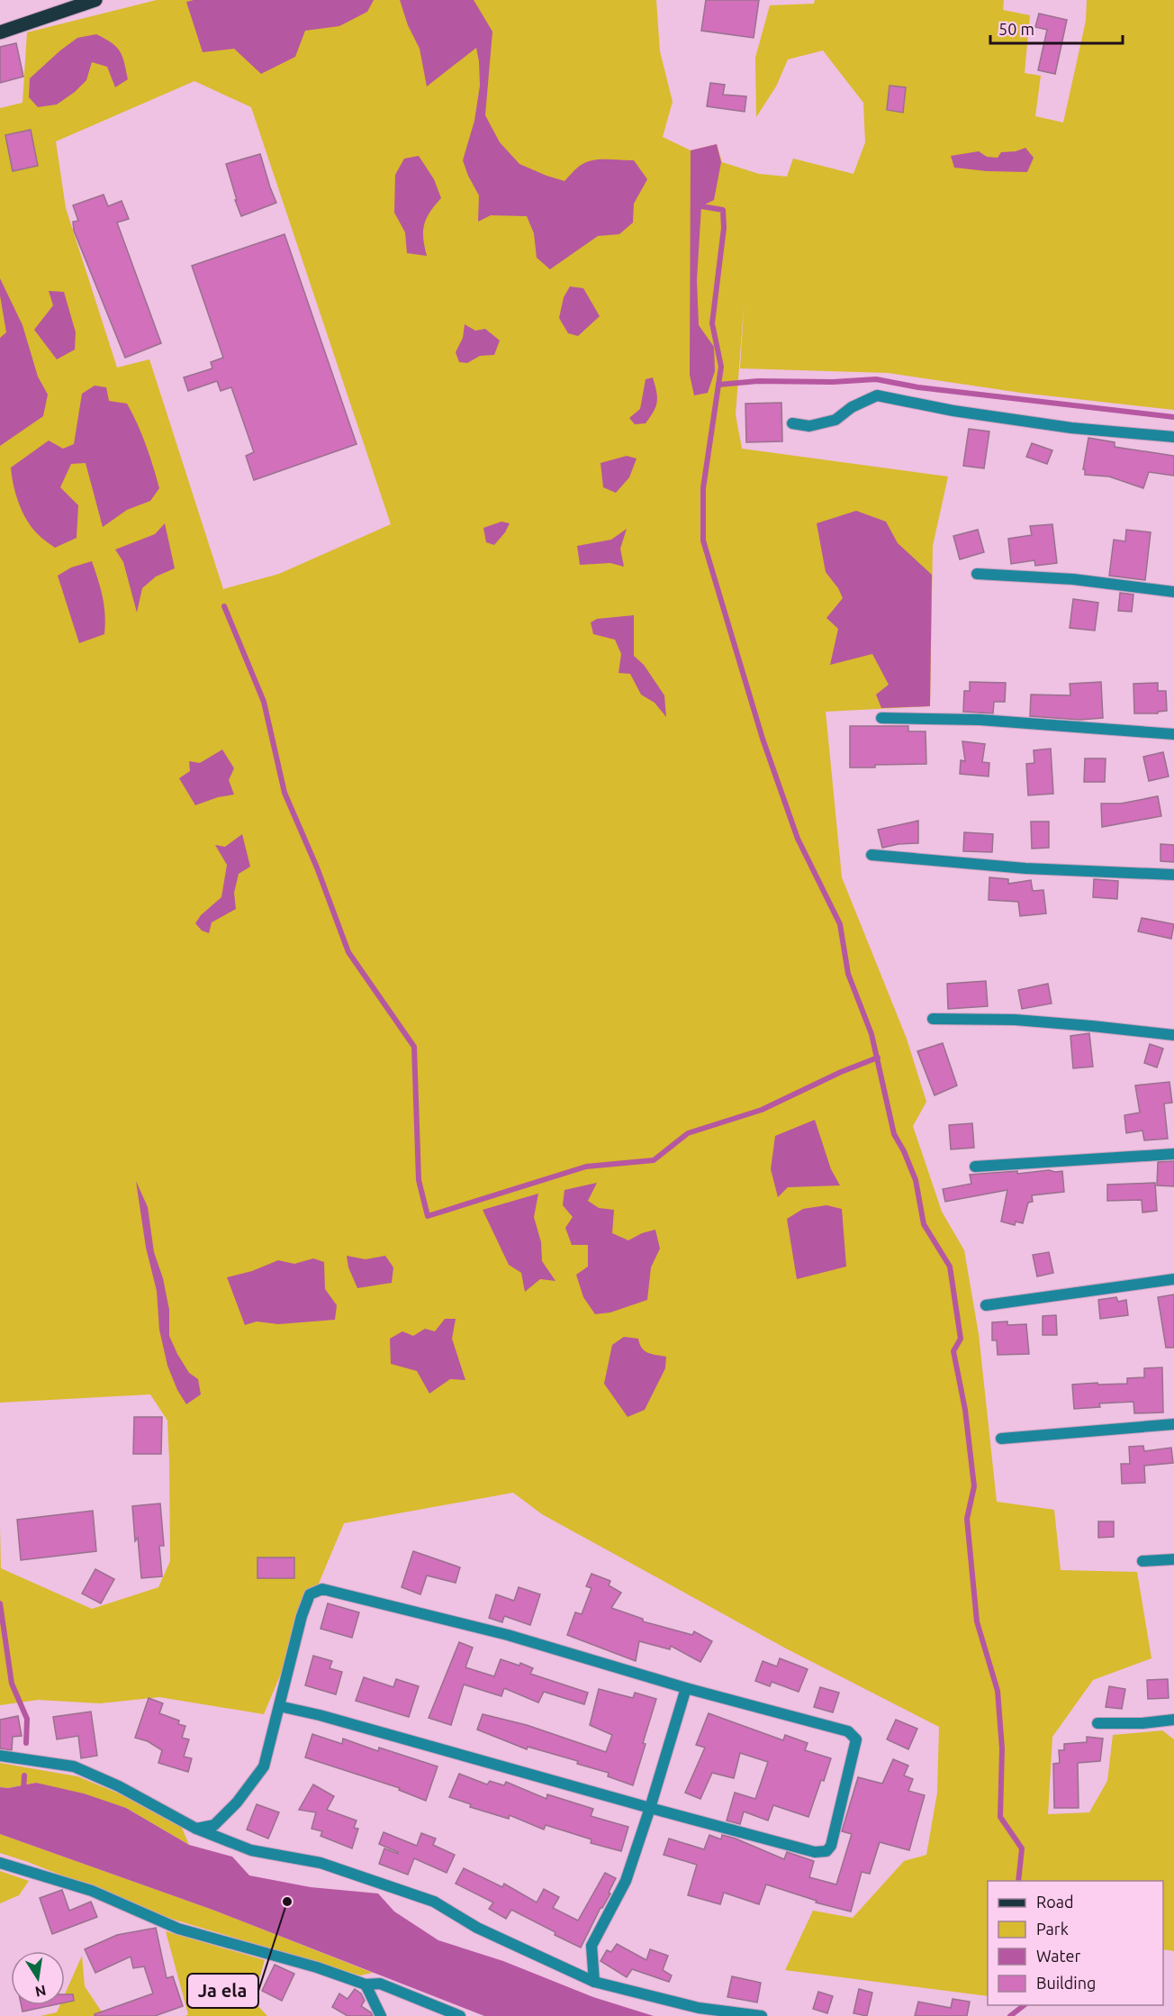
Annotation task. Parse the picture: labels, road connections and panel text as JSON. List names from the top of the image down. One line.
{"places":["Ja ela"],"legend":["Road","Park","Water","Building"],"scale_bar":"50 m","north":"bottom"}
